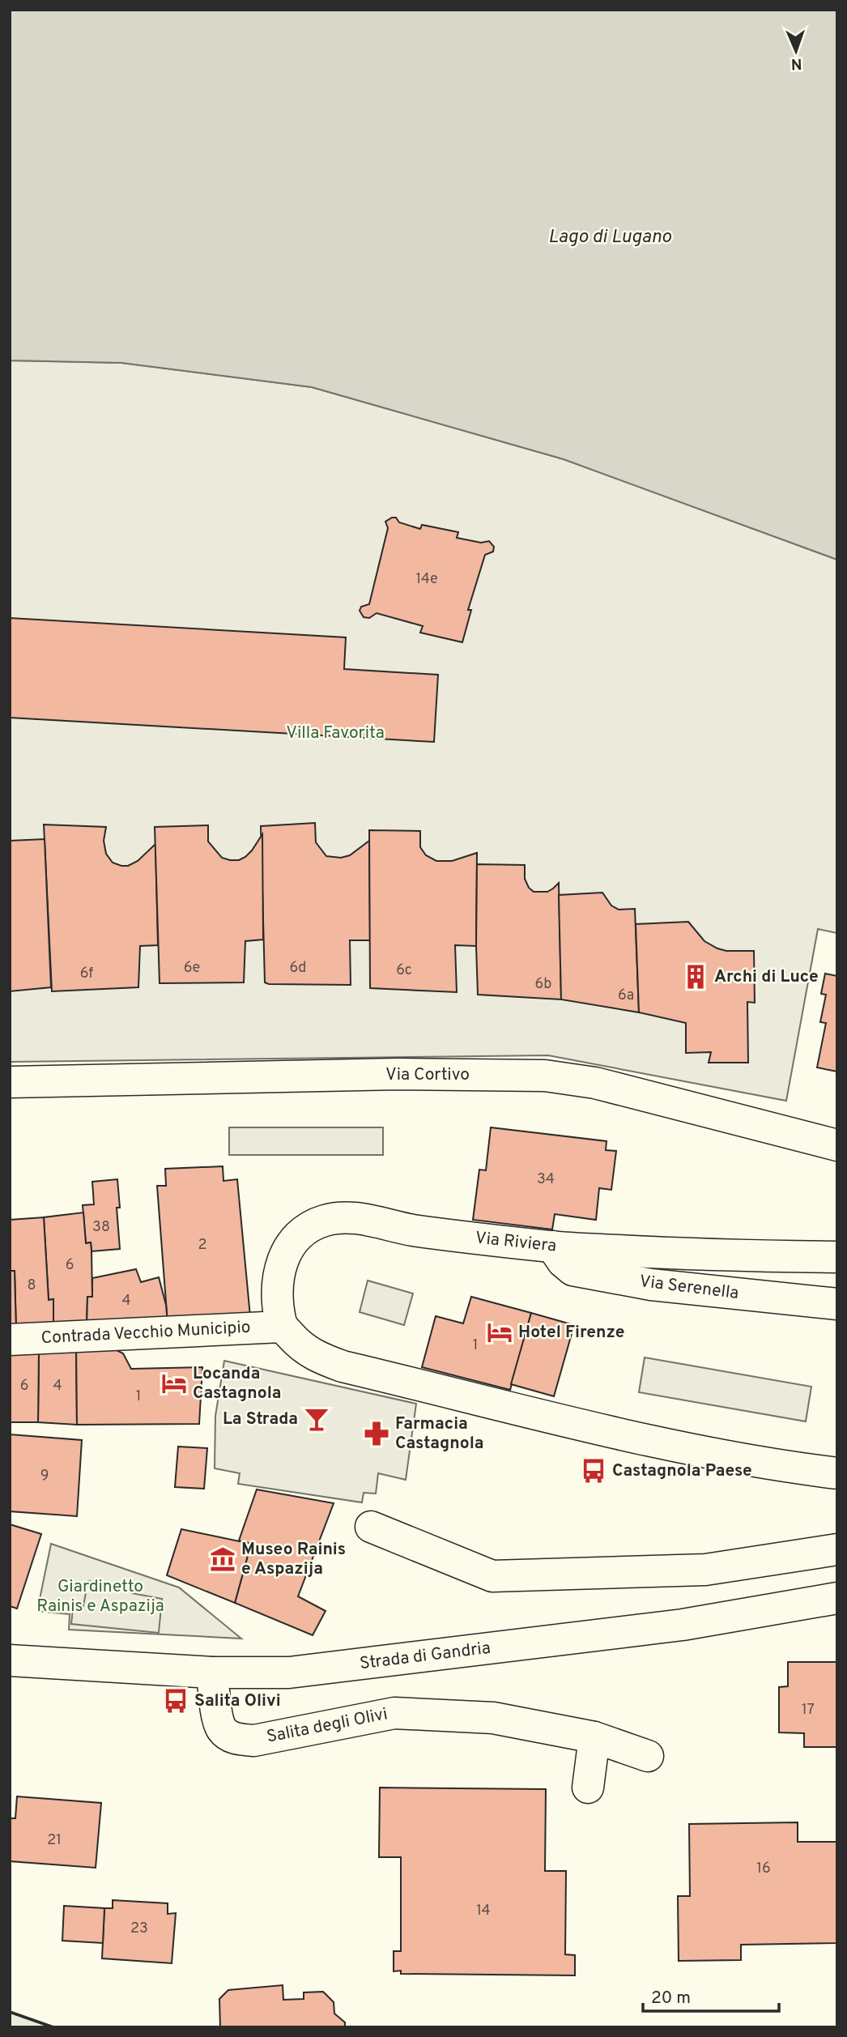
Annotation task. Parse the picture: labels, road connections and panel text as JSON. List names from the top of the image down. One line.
{"streets":{"main road":["Via Cortivo","Via Riviera","Via Serenella","Contrada Vecchio Municipio","Strada di Gandria","Salita degli Olivi"]},"crossings":[["Via Riviera","Via Serenella"],["Via Riviera","Contrada Vecchio Municipio"],["Strada di Gandria","Salita degli Olivi"]],"water":["Lago di Lugano"],"parks":["Villa Favorita","Giardinetto Rainis e Aspazija"],"places":{"building":["Archi di Luce"],"hotel":["Hotel Firenze","Locanda Castagnola"],"bar":["La Strada"],"pharmacy":["Farmacia Castagnola"],"bus stop":["Castagnola Paese","Salita Olivi"],"museum":["Museo Rainis e Aspazija"]},"house_numbers":["14e","6e","6d","6c","6f","6b","6a","34","38","2","6","8","4","1","6","4","1","9","17","21","16","14","23"],"scale_bar":"20 m","north":"bottom"}
